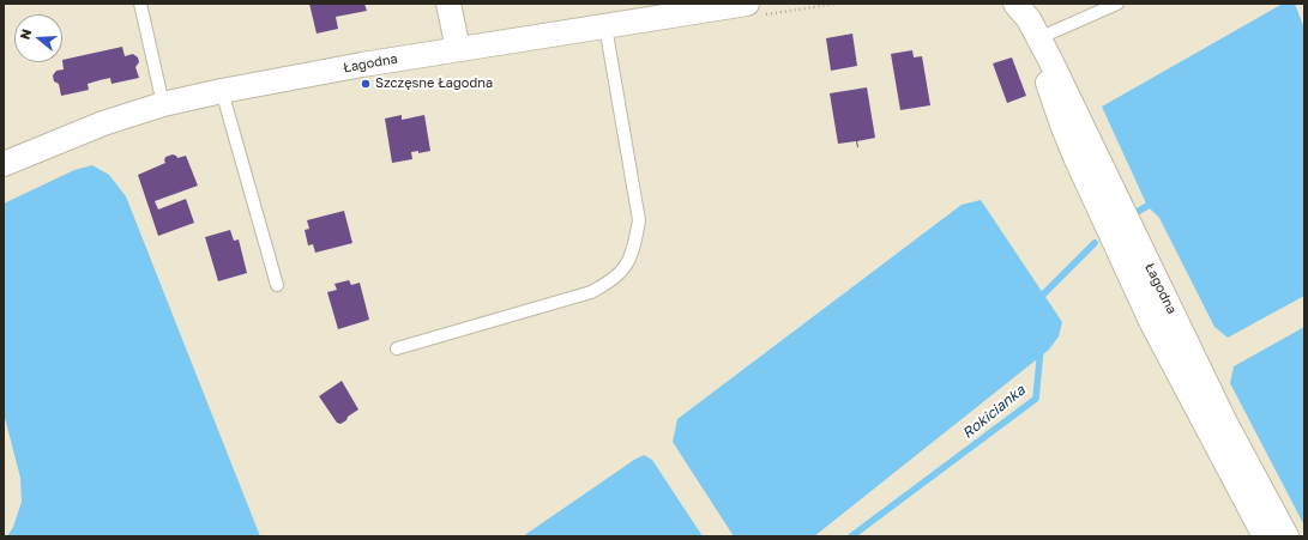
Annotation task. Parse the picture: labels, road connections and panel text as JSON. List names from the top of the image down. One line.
{"streets":{"street":["Łagodna"]},"water":["Rokicianka"],"places":["Szczęsne Łagodna"],"north":"left"}
